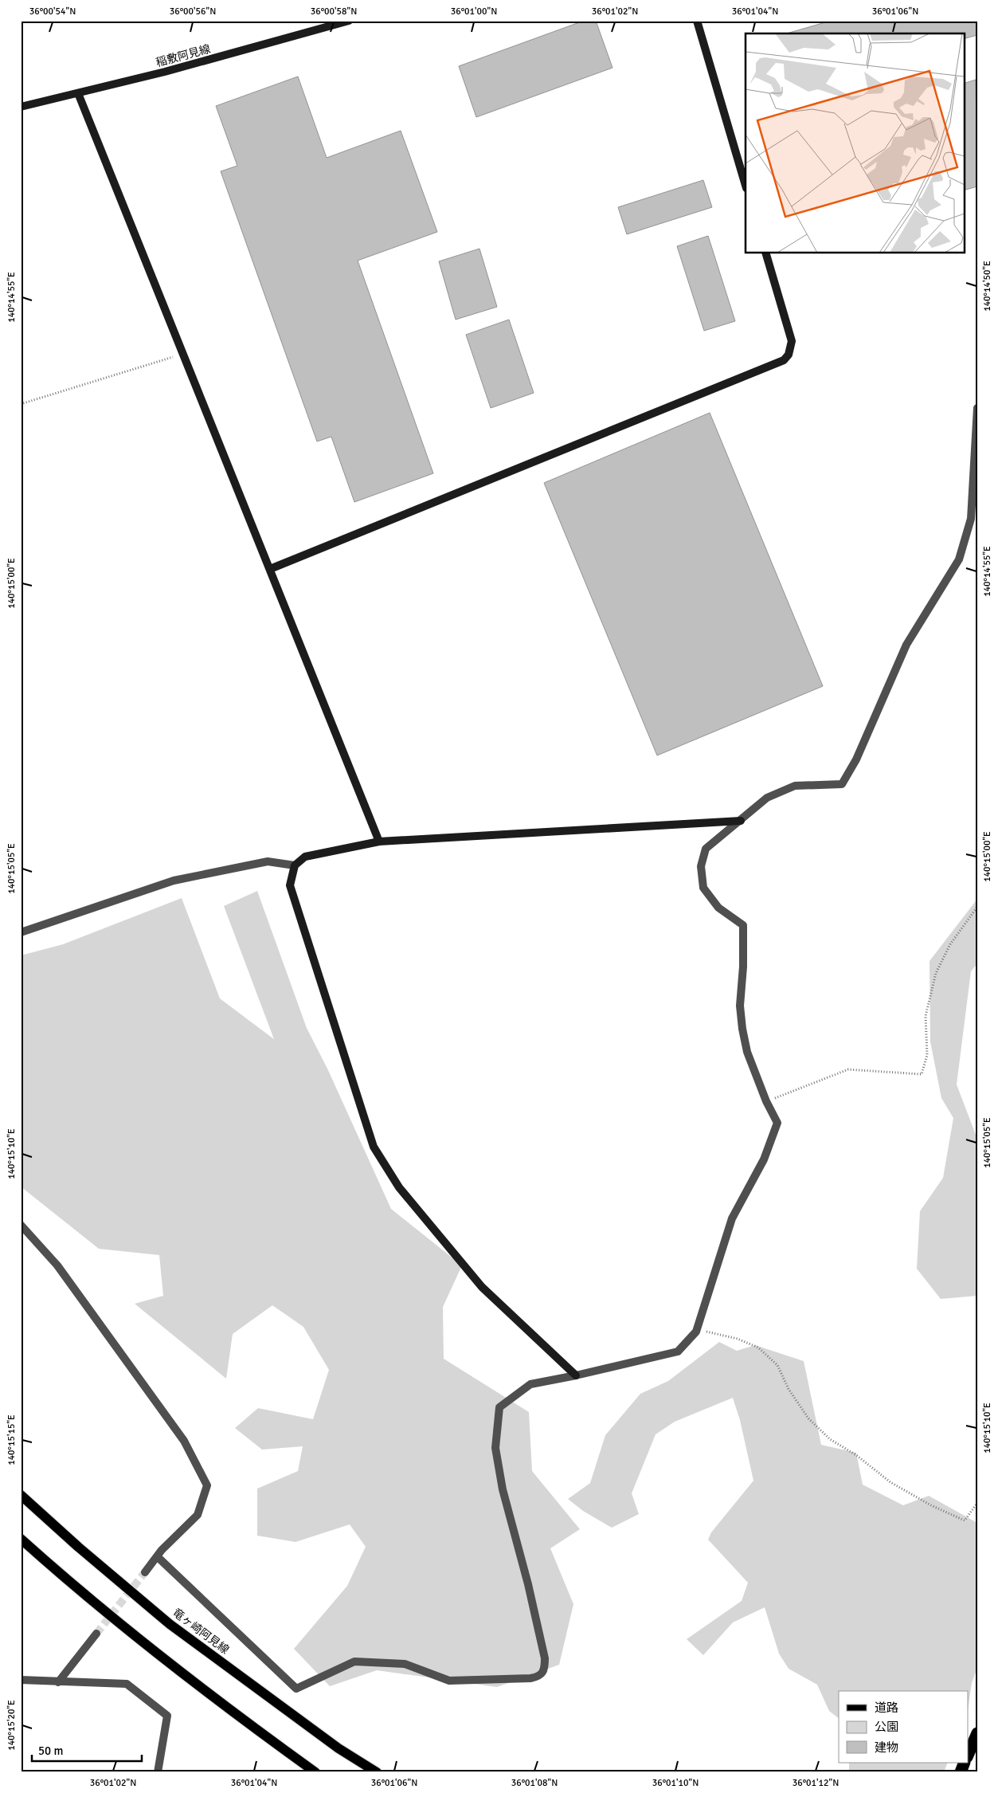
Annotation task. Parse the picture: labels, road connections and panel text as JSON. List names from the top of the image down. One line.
{"streets":{"main road":["竜ヶ崎阿見線"],"street":["稲敷阿見線"]},"legend":["道路","公園","建物"],"scale_bar":"50 m","coordinates":["36°00'54\"N","36°00'56\"N","36°00'58\"N","36°01'00\"N","36°01'02\"N","36°01'04\"N","36°01'06\"N","140°14'50\"E","140°14'55\"E","140°15'00\"E","140°15'05\"E","140°15'10\"E","140°15'15\"E","140°15'20\"E","36°01'08\"N","36°01'10\"N","36°01'12\"N"]}
